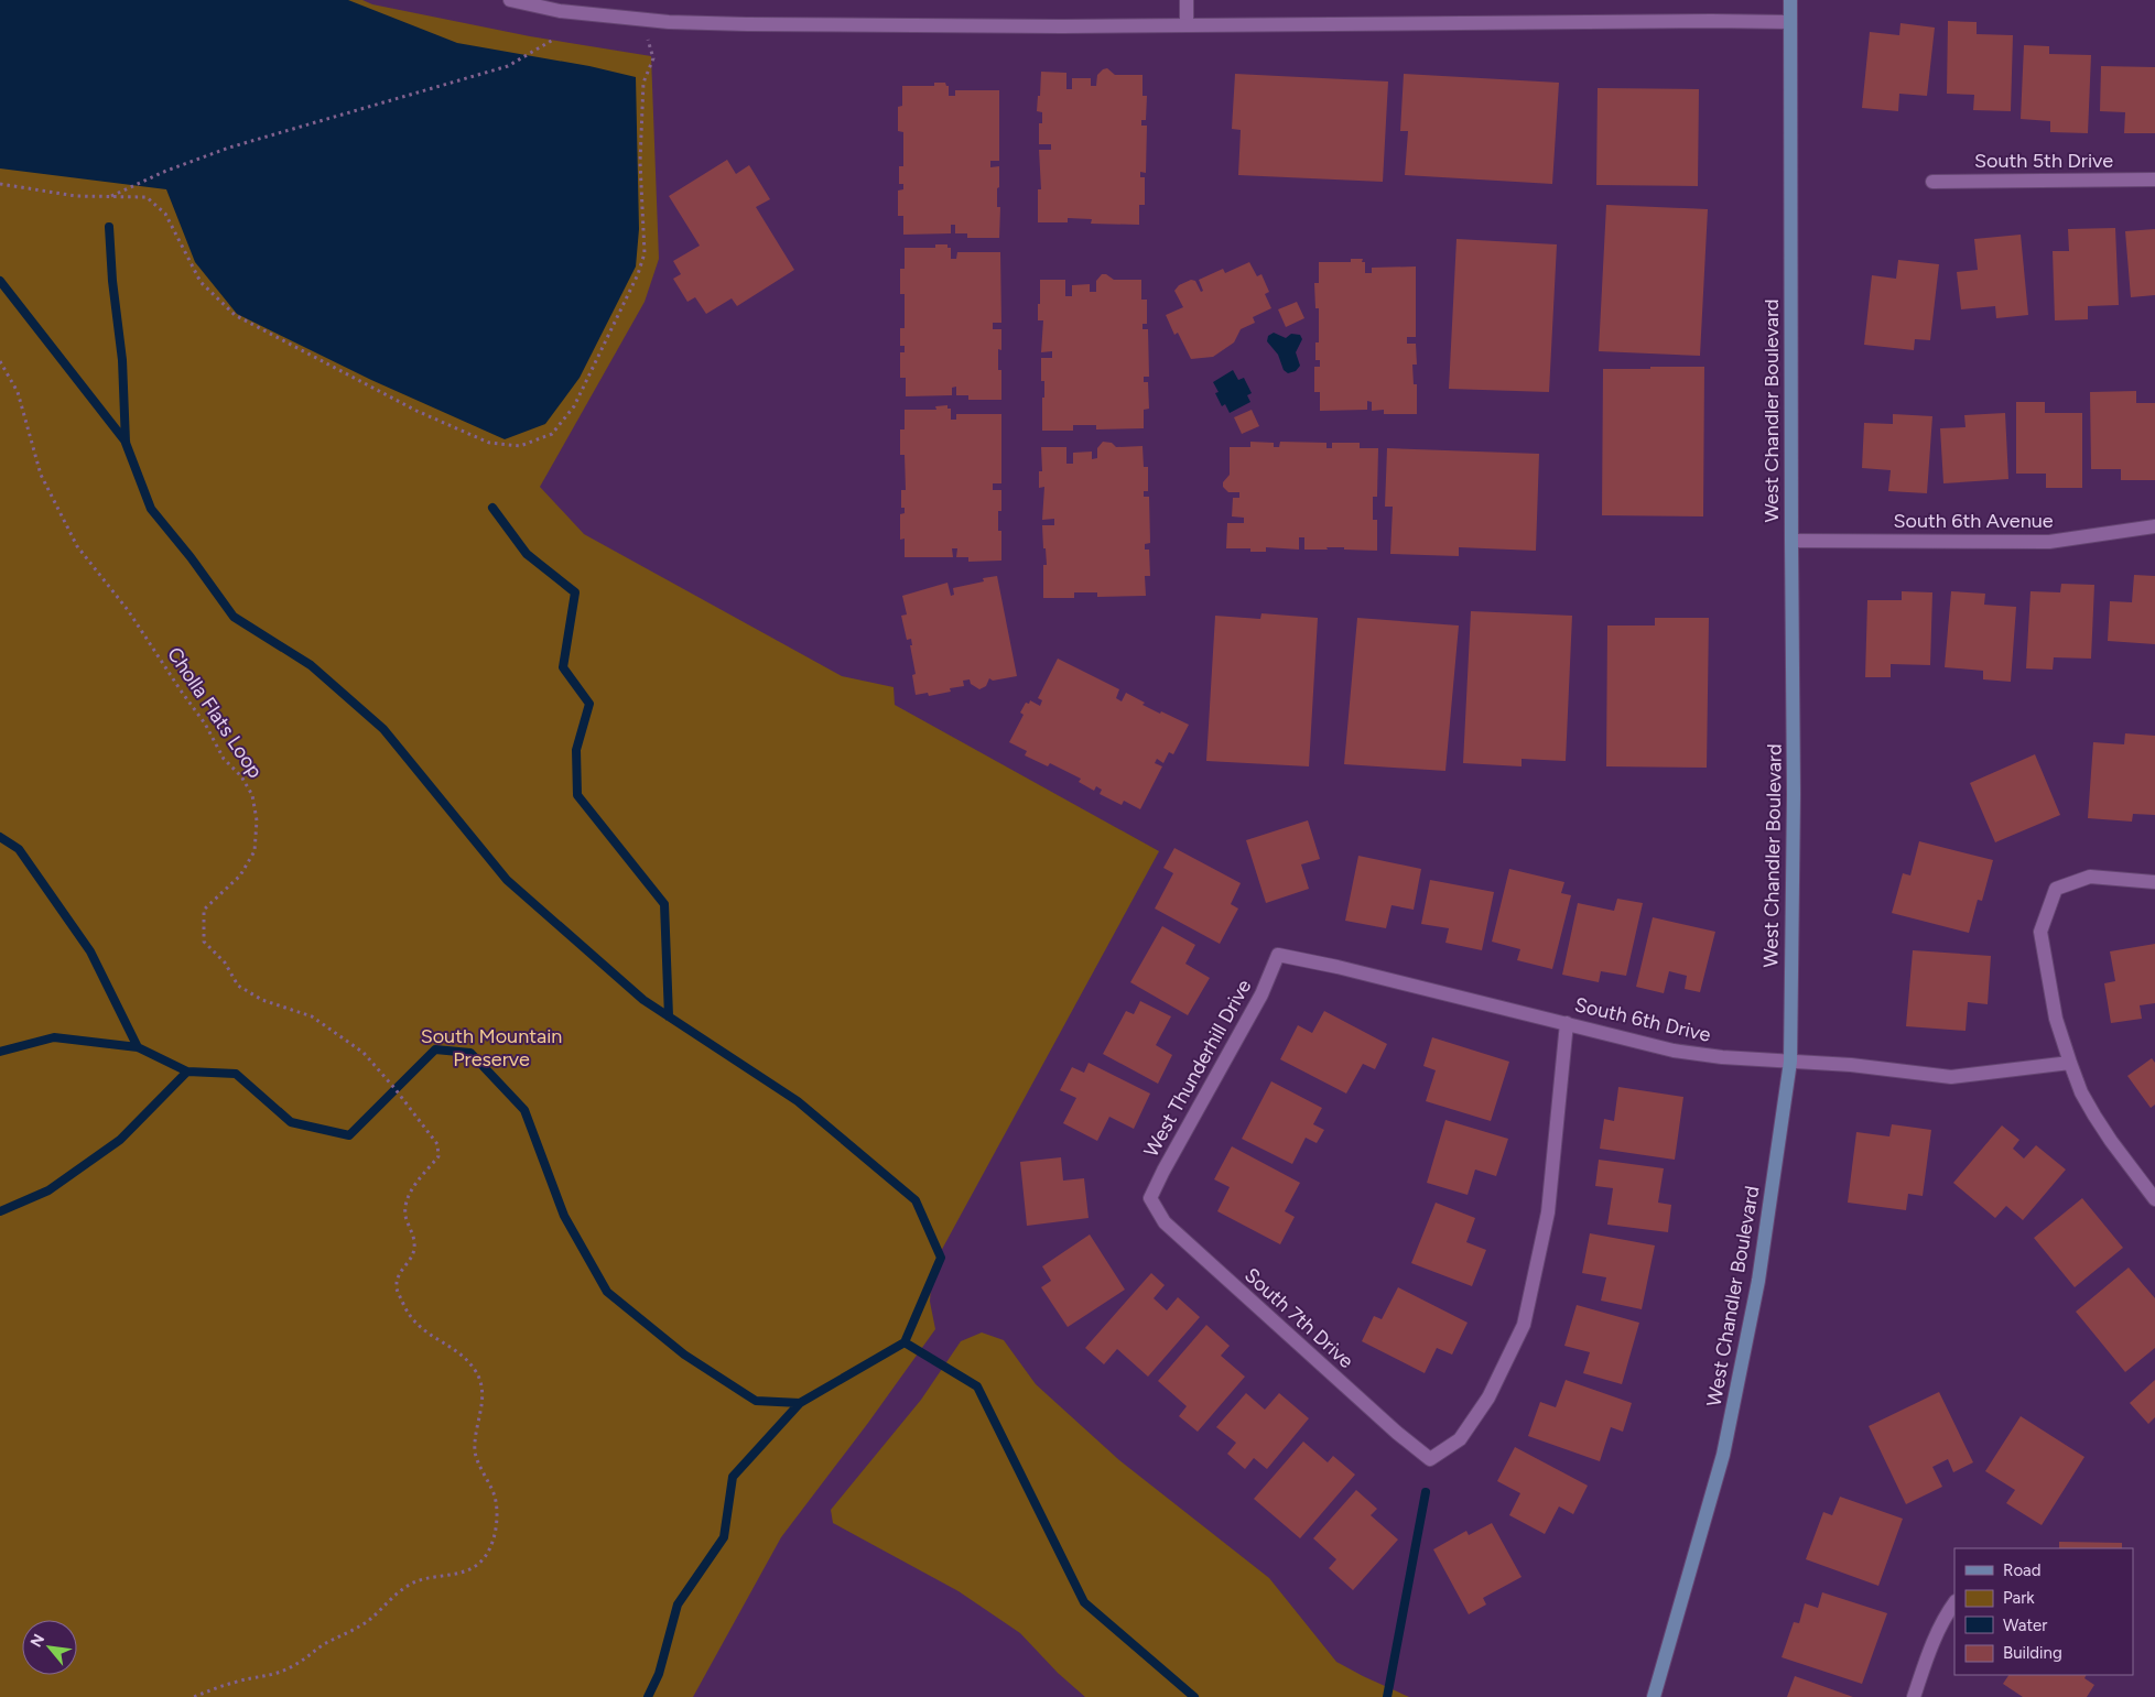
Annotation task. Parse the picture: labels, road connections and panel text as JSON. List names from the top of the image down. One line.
{"streets":{"main road":["West Chandler Boulevard"],"street":["South 5th Drive","South 6th Avenue","South 6th Drive","West Thunderhill Drive","South 7th Drive"],"path":["Cholla Flats Loop"]},"crossings":[["West Chandler Boulevard","South 6th Avenue"],["West Chandler Boulevard","South 6th Drive"],["South 6th Drive","West Thunderhill Drive"],["South 6th Drive","South 7th Drive"],["West Thunderhill Drive","South 7th Drive"]],"parks":["South Mountain Preserve"],"legend":["Road","Park","Water","Building"],"north":"top left"}
